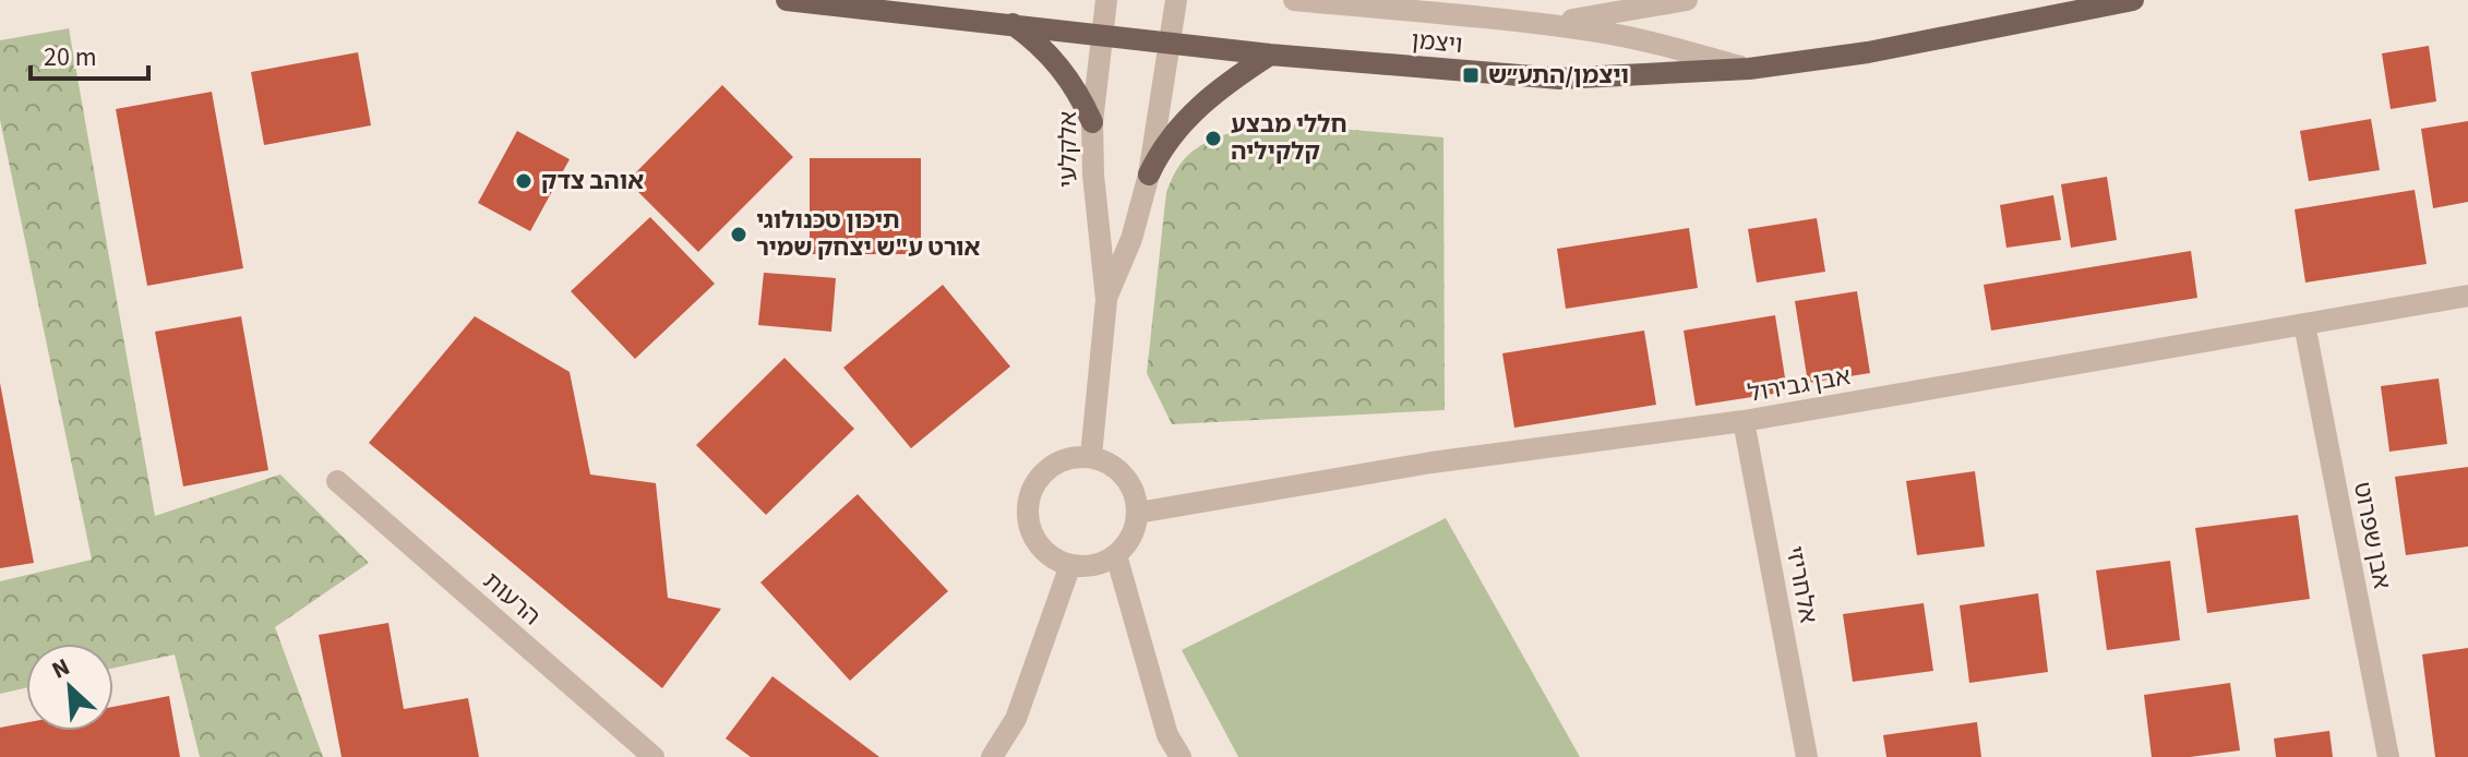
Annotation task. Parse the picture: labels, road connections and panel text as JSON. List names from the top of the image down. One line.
{"streets":{"main road":["ויצמן"],"street":["אלקלעי","אבן גבירול","אבן שפרוט","אלחריזי","הרעות"]},"crossings":[["ויצמן","אלקלעי"],["אלקלעי","אבן גבירול"],["אבן גבירול","אבן שפרוט"],["אבן גבירול","אלחריזי"]],"places":{"transit":["ויצמן/התע״ש"],"other":["חללי מבצע קלקיליה","אוהב צדק","תיכון טכנולוגי אורט ע\"ש יצחק שמיר"]},"scale_bar":"20 m","north":"top left"}
